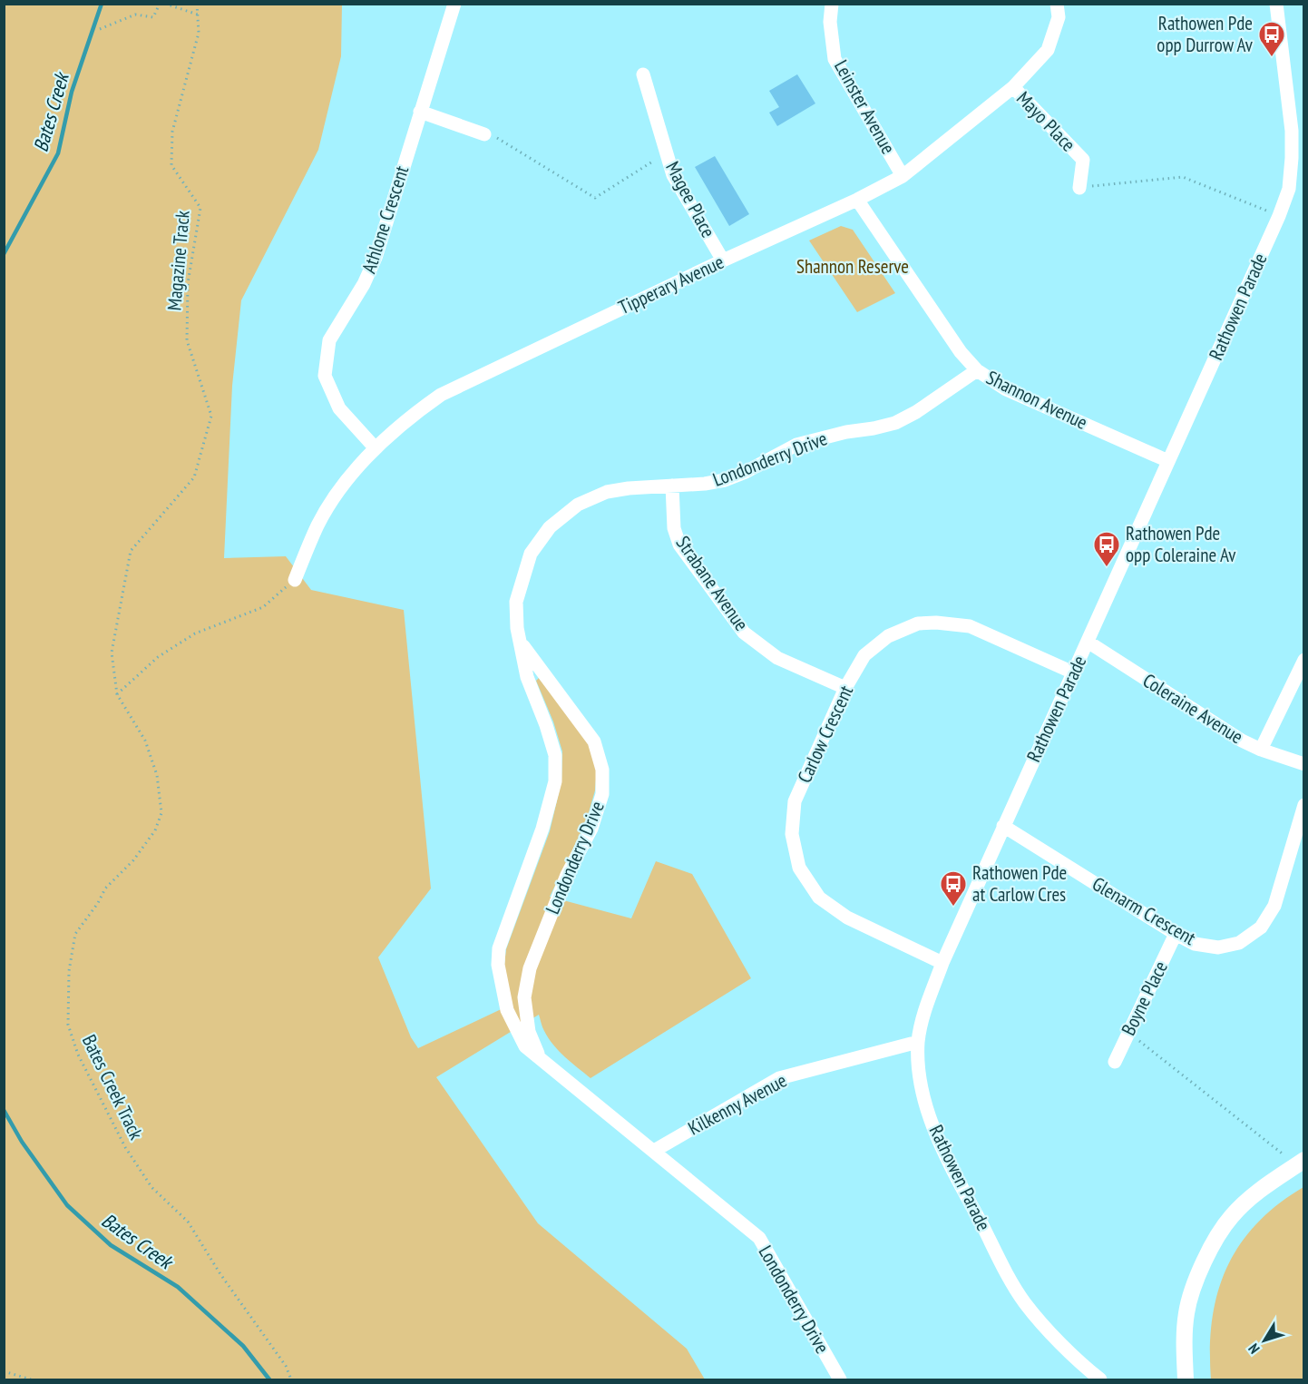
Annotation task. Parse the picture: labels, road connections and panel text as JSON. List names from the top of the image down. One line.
{"streets":{"street":["Leinster Avenue","Mayo Place","Magee Place","Athlone Crescent","Tipperary Avenue","Rathowen Parade","Shannon Avenue","Londonderry Drive","Strabane Avenue","Coleraine Avenue","Carlow Crescent","Glenarm Crescent","Boyne Place","Kilkenny Avenue"],"path":["Magazine Track","Bates Creek Track"]},"crossings":[["Leinster Avenue","Tipperary Avenue"],["Mayo Place","Tipperary Avenue"],["Magee Place","Tipperary Avenue"],["Athlone Crescent","Tipperary Avenue"],["Magazine Track","Bates Creek Track"],["Tipperary Avenue","Shannon Avenue"],["Rathowen Parade","Shannon Avenue"],["Rathowen Parade","Coleraine Avenue"],["Rathowen Parade","Carlow Crescent"],["Rathowen Parade","Glenarm Crescent"],["Rathowen Parade","Kilkenny Avenue"],["Shannon Avenue","Londonderry Drive"],["Londonderry Drive","Strabane Avenue"],["Londonderry Drive","Kilkenny Avenue"],["Strabane Avenue","Carlow Crescent"],["Glenarm Crescent","Boyne Place"]],"water":["Bates Creek"],"parks":["Shannon Reserve"],"places":{"bus stop":["Rathowen Pde opp Durrow Av","Rathowen Pde opp Coleraine Av","Rathowen Pde at Carlow Cres"]},"north":"bottom left"}
